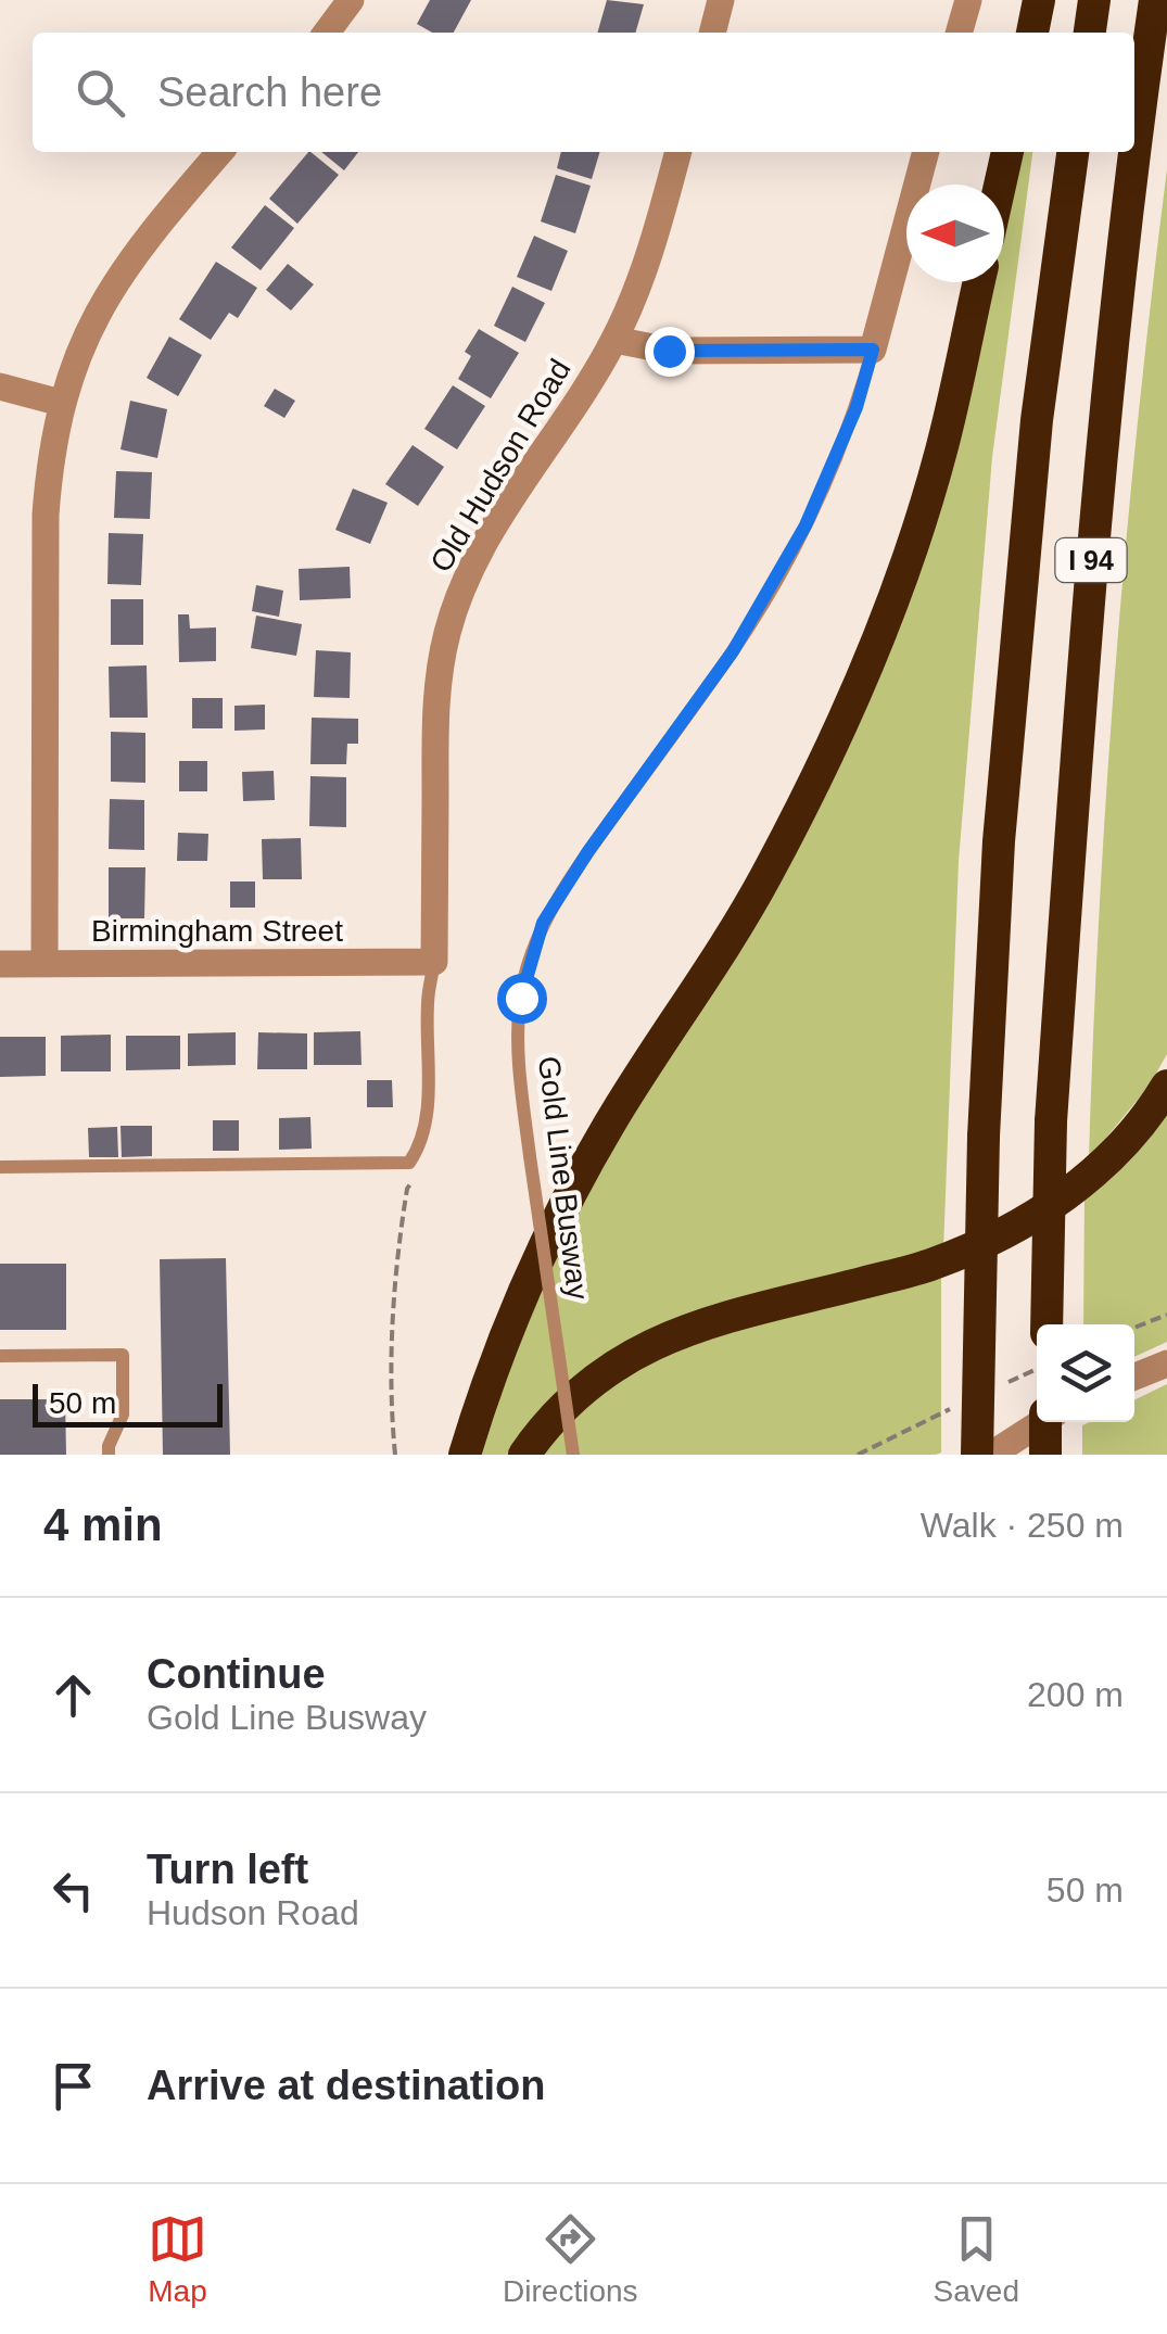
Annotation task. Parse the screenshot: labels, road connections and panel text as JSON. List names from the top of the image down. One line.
{"streets":{"highway":["I 94"],"street":["Old Hudson Road","Birmingham Street"],"lane":["Gold Line Busway"]},"crossings":[["Old Hudson Road","Birmingham Street"]],"scale_bar":"50 m","north":"left","page":{"search":"Search here","scale":"50 m","heading":["4 min","Walk · 250 m"],"list":[["Continue","Gold Line Busway","200 m"],["Turn left","Hudson Road","50 m"],"Arrive at destination"],"nav":["Map","Directions","Saved"]}}
